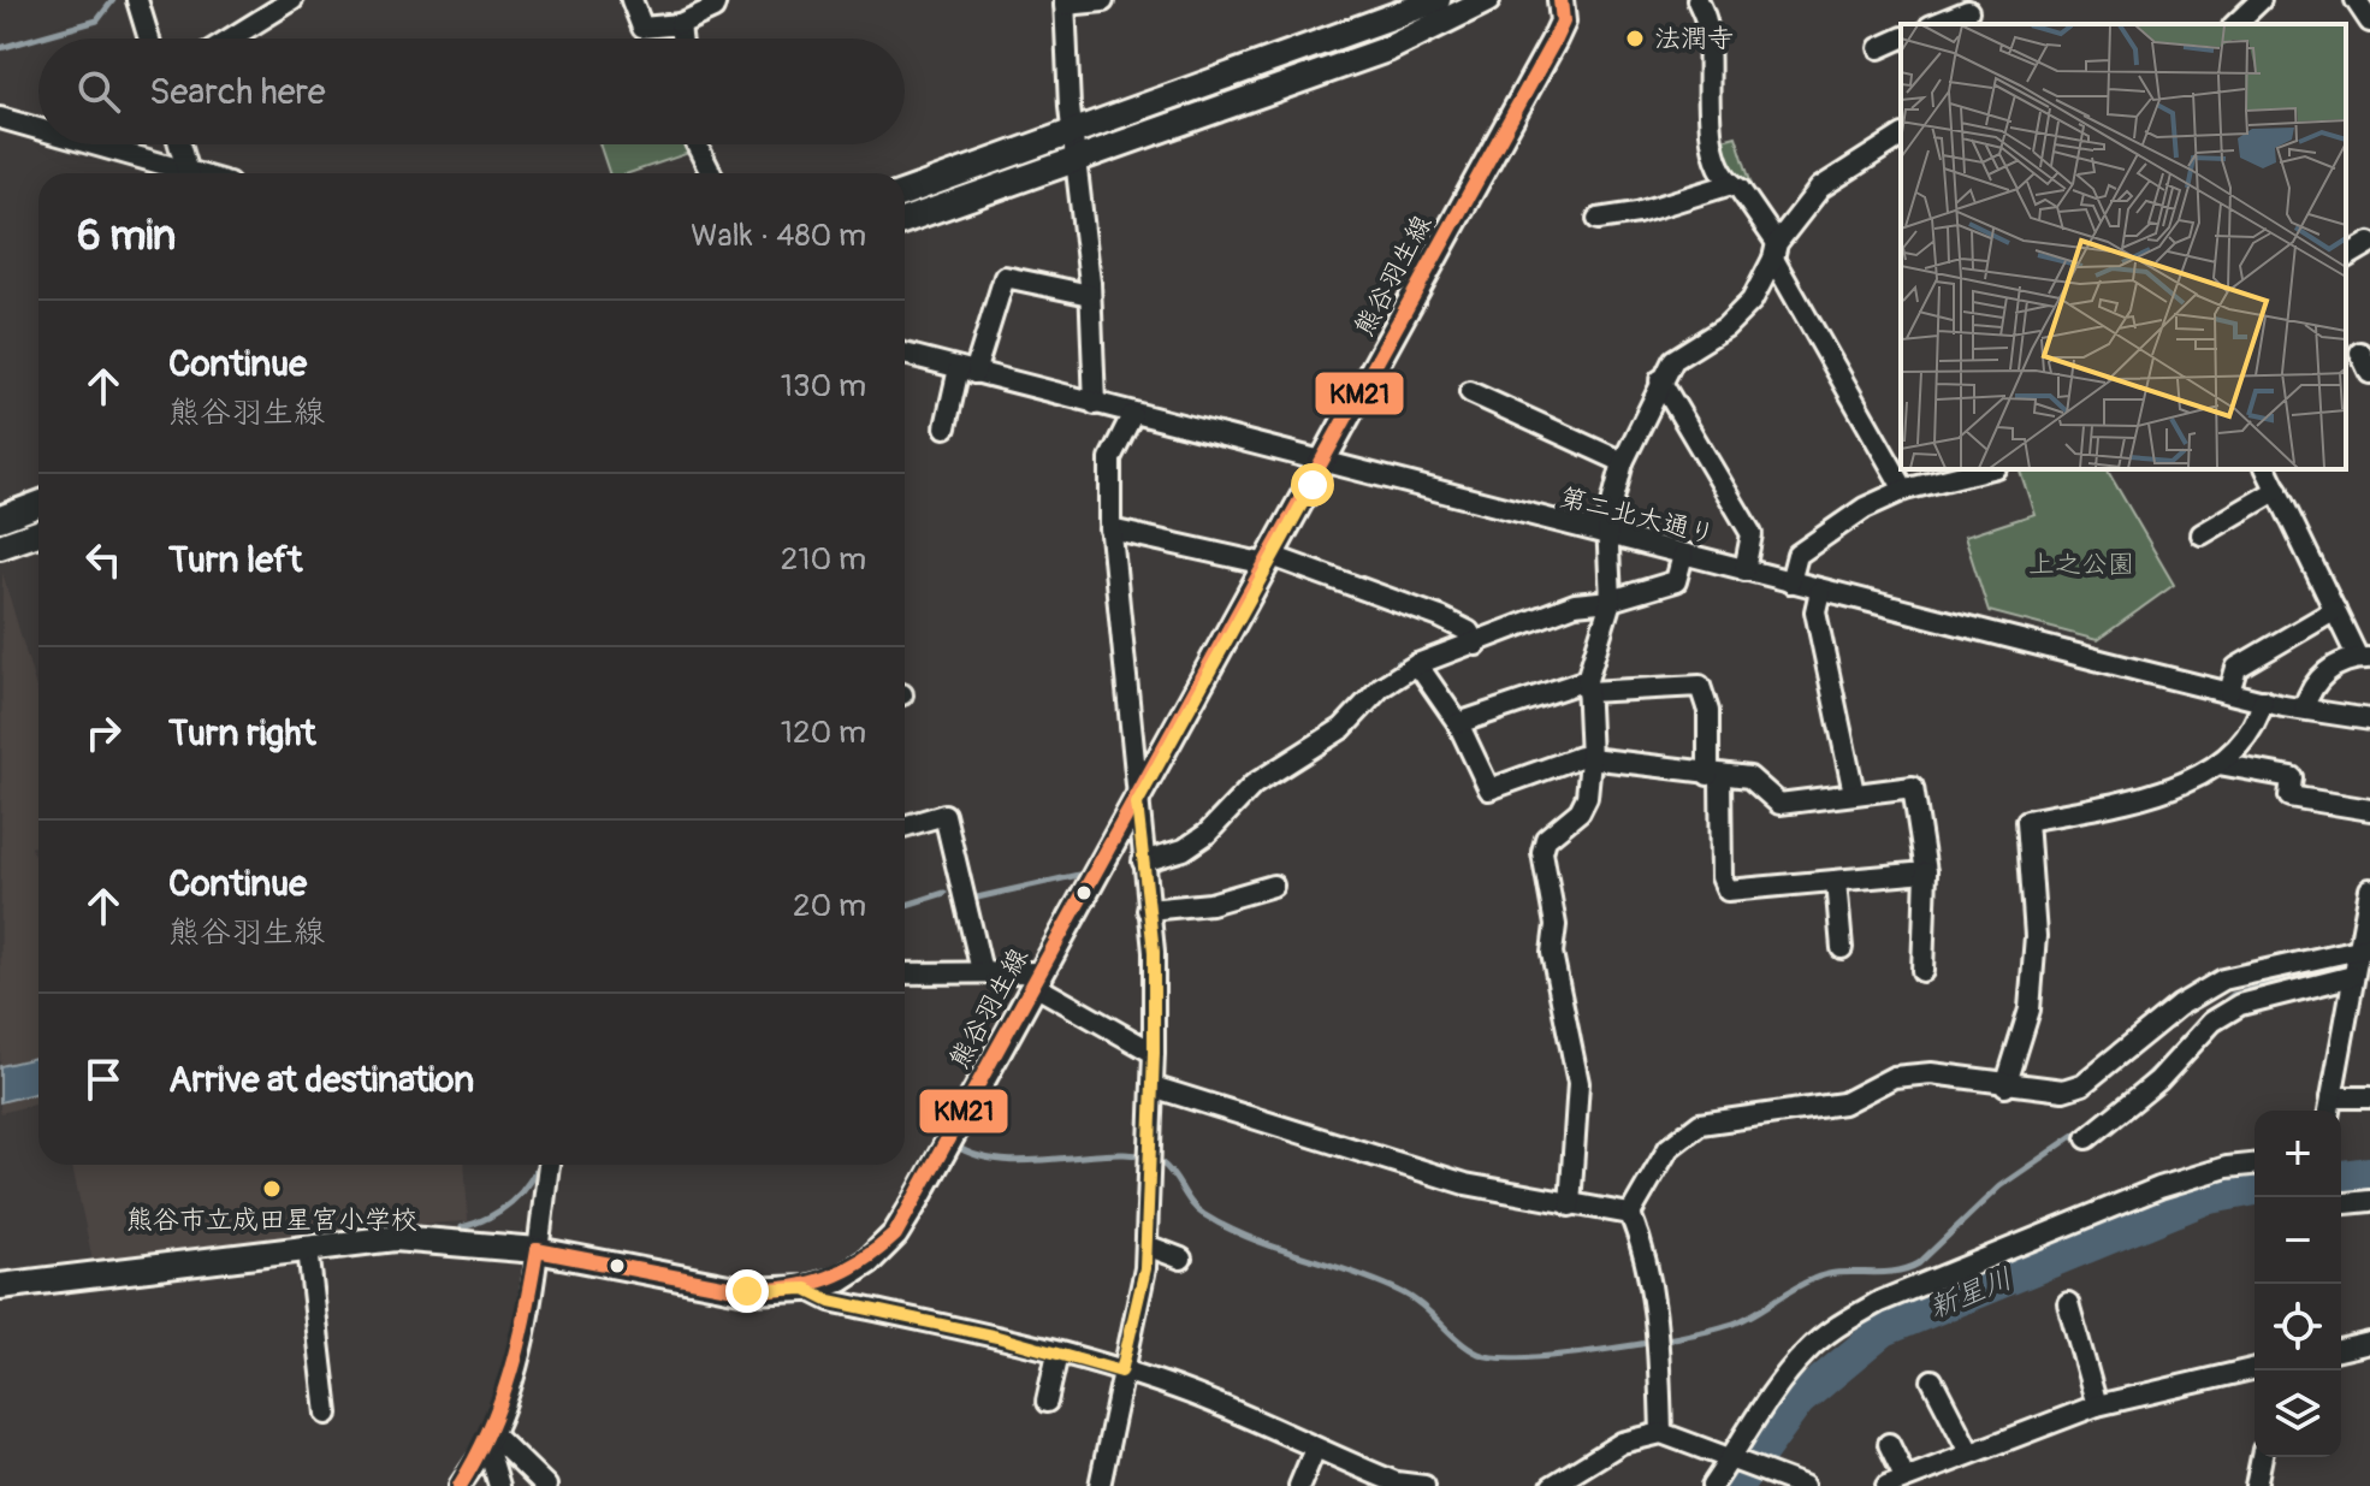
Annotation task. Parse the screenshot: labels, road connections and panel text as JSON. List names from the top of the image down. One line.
{"streets":{"main road":["熊谷羽生線"],"street":["第二北大通り"]},"crossings":[["熊谷羽生線","第二北大通り"]],"water":["新星川"],"parks":["上之公園"],"places":["法潤寺","熊谷市立成田星宮小学校"],"lines":["transit line KM21"],"page":{"search":"Search here","heading":["6 min","Walk · 480 m"],"list":[["Continue","熊谷羽生線","130 m"],["Turn left","210 m"],["Turn right","120 m"],["Continue","熊谷羽生線","20 m"],"Arrive at destination"],"map_buttons":["+","−"]}}
